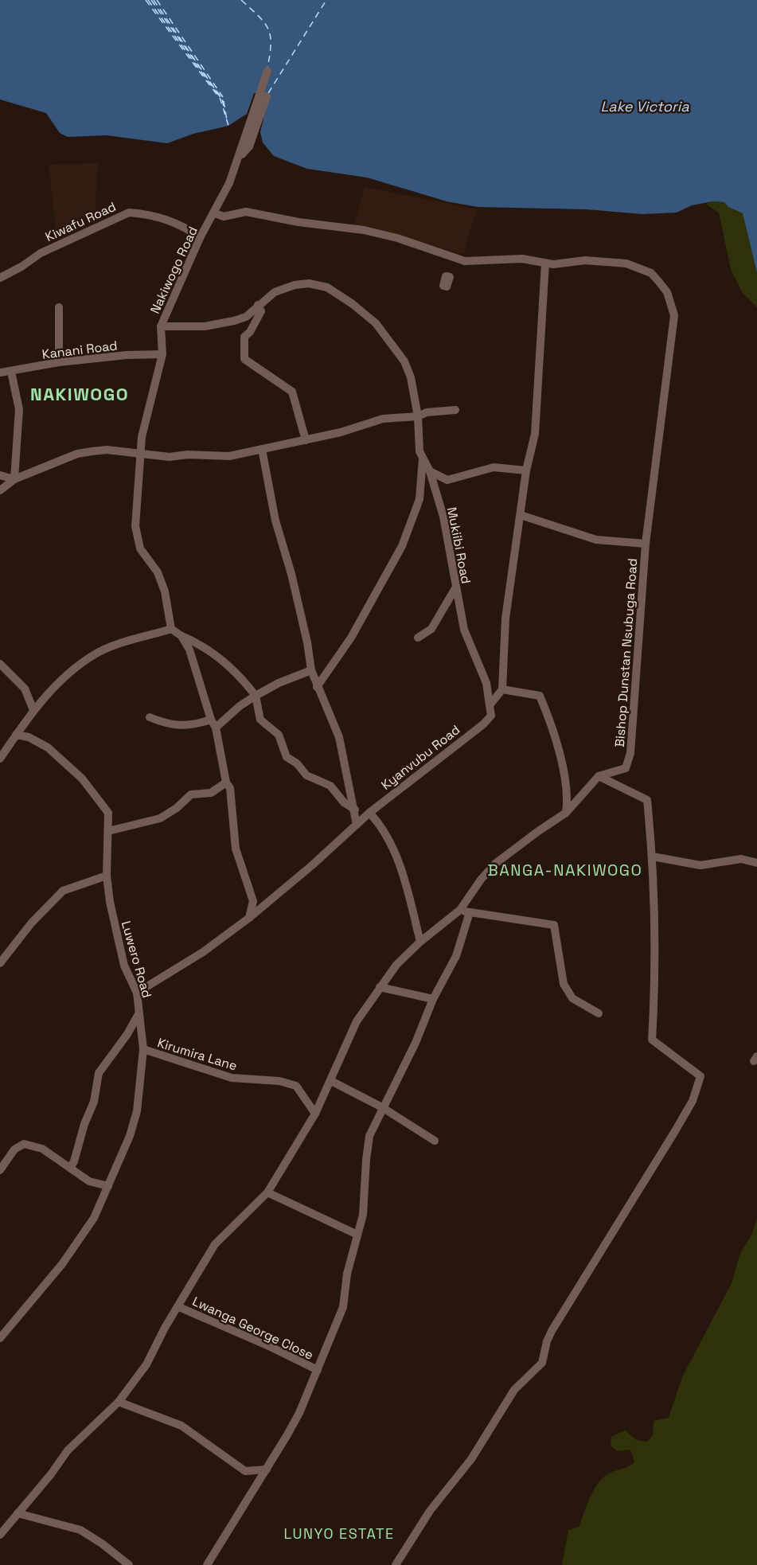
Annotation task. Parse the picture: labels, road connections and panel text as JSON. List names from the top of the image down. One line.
{"streets":{"street":["Kiwafu Road","Nakiwogo Road","Kanani Road","Mukiibi Road","Bishop Dunstan Nsubuga Road","Kyanvubu Road","Luwero Road","Kirumira Lane","Lwanga George Close"]},"crossings":[["Kiwafu Road","Nakiwogo Road"],["Nakiwogo Road","Kanani Road"],["Nakiwogo Road","Mukiibi Road"],["Nakiwogo Road","Bishop Dunstan Nsubuga Road"],["Mukiibi Road","Kyanvubu Road"],["Kyanvubu Road","Luwero Road"],["Luwero Road","Kirumira Lane"]],"districts":["NAKIWOGO","BANGA-NAKIWOGO","LUNYO ESTATE"],"water":["Lake Victoria"]}
